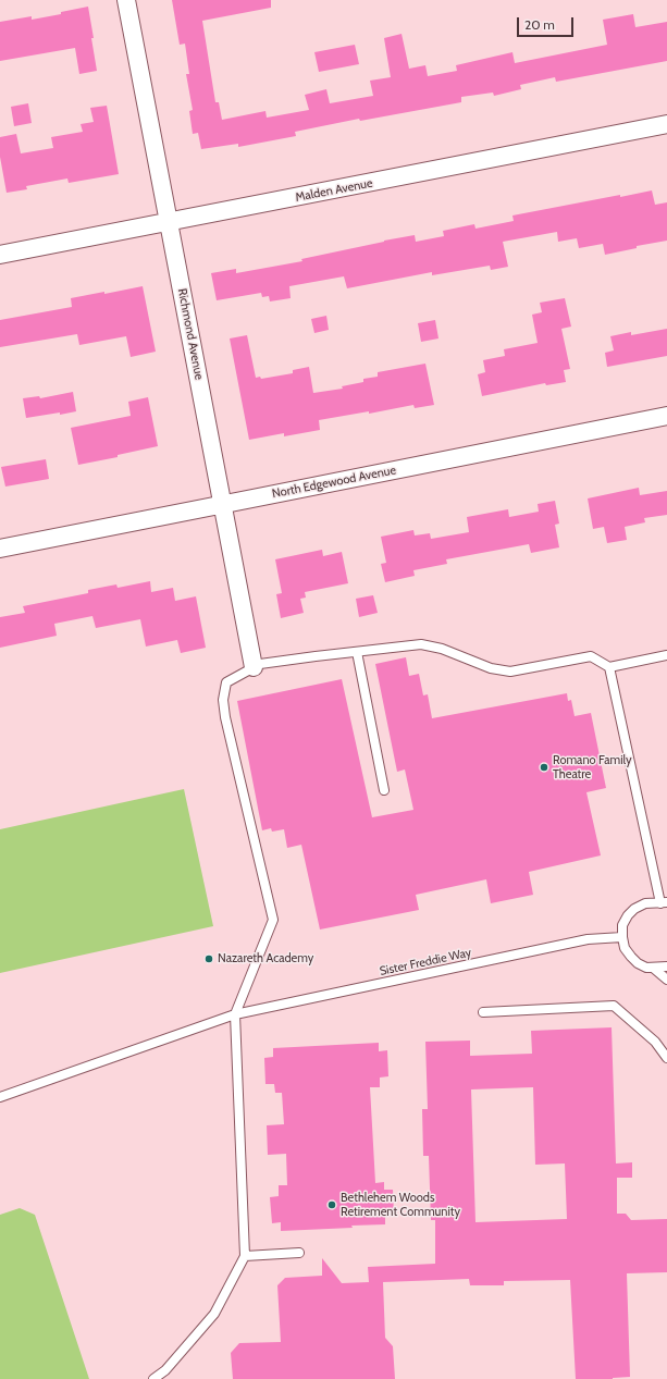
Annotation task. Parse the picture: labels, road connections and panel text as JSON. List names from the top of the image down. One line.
{"streets":{"street":["Malden Avenue","Richmond Avenue","North Edgewood Avenue"],"lane":["Sister Freddie Way"]},"crossings":[["Malden Avenue","Richmond Avenue"],["Richmond Avenue","North Edgewood Avenue"]],"places":["Romano Family Theatre","Nazareth Academy","Bethlehem Woods Retirement Community"],"scale_bar":"20 m"}
